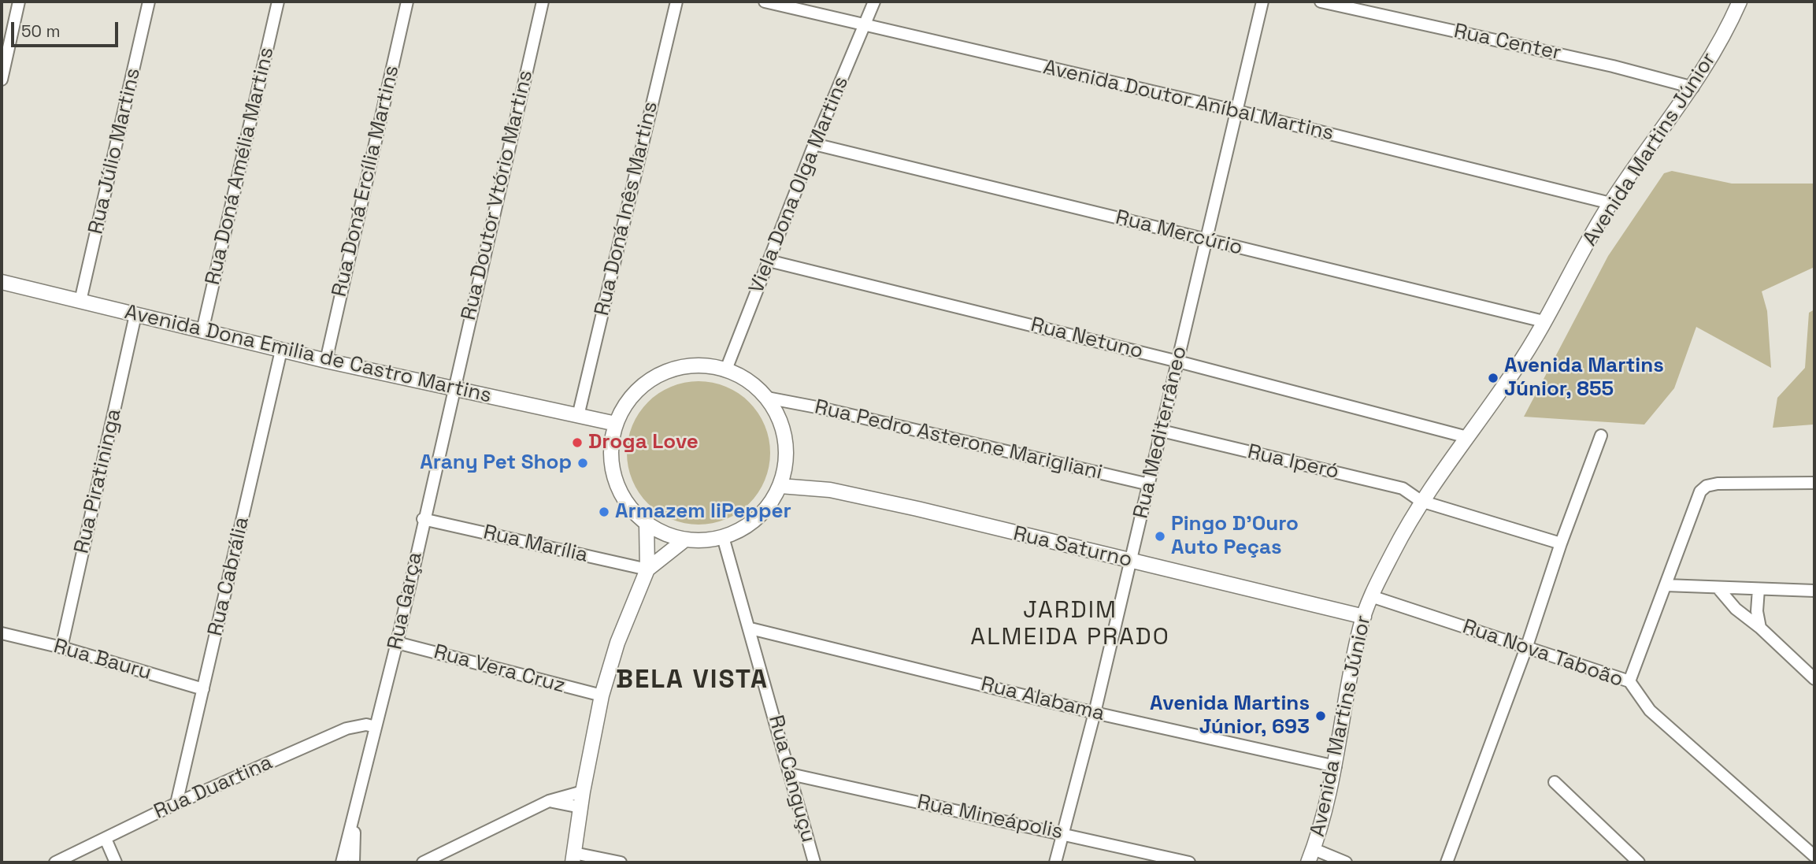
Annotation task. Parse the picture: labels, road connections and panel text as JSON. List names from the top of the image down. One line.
{"streets":{"street":["Rua Center","Avenida Doutor Aníbal Martins","Avenida Martins Júnior","Rua Júlio Martins","Rua Doná Amélia Martins","Rua Doná Ercília Martins","Viela Dona Olga Martins","Rua Doutor Vtório Martins","Rua Doná Inês Martins","Rua Mercúrio","Rua Netuno","Avenida Dona Emilia de Castro Martins","Rua Mediterrâneo","Rua Pedro Asterone Marigliani","Rua Iperó","Rua Piratininga","Rua Marília","Rua Saturno","Rua Cabrália","Rua Garça","Rua Nova Taboão","Rua Bauru","Rua Vera Cruz","Rua Alabama","Rua Canguçu","Rua Duartina","Rua Mineápolis"]},"crossings":[["Rua Center","Avenida Martins Júnior"],["Avenida Doutor Aníbal Martins","Avenida Martins Júnior"],["Avenida Doutor Aníbal Martins","Viela Dona Olga Martins"],["Avenida Doutor Aníbal Martins","Rua Mediterrâneo"],["Avenida Martins Júnior","Rua Mercúrio"],["Avenida Martins Júnior","Rua Netuno"],["Avenida Martins Júnior","Rua Iperó"],["Avenida Martins Júnior","Rua Saturno"],["Avenida Martins Júnior","Rua Nova Taboão"],["Avenida Martins Júnior","Rua Alabama"],["Rua Júlio Martins","Avenida Dona Emilia de Castro Martins"],["Rua Doná Amélia Martins","Avenida Dona Emilia de Castro Martins"],["Rua Doná Ercília Martins","Avenida Dona Emilia de Castro Martins"],["Viela Dona Olga Martins","Rua Mercúrio"],["Viela Dona Olga Martins","Rua Netuno"],["Viela Dona Olga Martins","Avenida Dona Emilia de Castro Martins"],["Viela Dona Olga Martins","Rua Pedro Asterone Marigliani"],["Viela Dona Olga Martins","Rua Saturno"],["Viela Dona Olga Martins","Rua Canguçu"],["Rua Doutor Vtório Martins","Avenida Dona Emilia de Castro Martins"],["Rua Doutor Vtório Martins","Rua Garça"],["Rua Doná Inês Martins","Avenida Dona Emilia de Castro Martins"],["Rua Mercúrio","Rua Mediterrâneo"],["Rua Netuno","Rua Mediterrâneo"],["Avenida Dona Emilia de Castro Martins","Rua Pedro Asterone Marigliani"],["Avenida Dona Emilia de Castro Martins","Rua Piratininga"],["Avenida Dona Emilia de Castro Martins","Rua Saturno"],["Avenida Dona Emilia de Castro Martins","Rua Cabrália"],["Avenida Dona Emilia de Castro Martins","Rua Garça"],["Avenida Dona Emilia de Castro Martins","Rua Canguçu"],["Rua Mediterrâneo","Rua Pedro Asterone Marigliani"],["Rua Mediterrâneo","Rua Iperó"],["Rua Mediterrâneo","Rua Saturno"],["Rua Mediterrâneo","Rua Alabama"],["Rua Mediterrâneo","Rua Mineápolis"],["Rua Pedro Asterone Marigliani","Rua Saturno"],["Rua Pedro Asterone Marigliani","Rua Canguçu"],["Rua Piratininga","Rua Bauru"],["Rua Marília","Rua Garça"],["Rua Saturno","Rua Canguçu"],["Rua Cabrália","Rua Bauru"],["Rua Cabrália","Rua Duartina"],["Rua Garça","Rua Vera Cruz"],["Rua Garça","Rua Duartina"],["Rua Alabama","Rua Canguçu"],["Rua Canguçu","Rua Mineápolis"]],"districts":["JARDIM ALMEIDA PRADO","BELA VISTA"],"places":["Avenida Martins Júnior, 855","Droga Love","Arany Pet Shop","Armazem liPepper","Pingo D'Ouro Auto Peças","Avenida Martins Júnior, 693"],"scale_bar":"50 m"}
